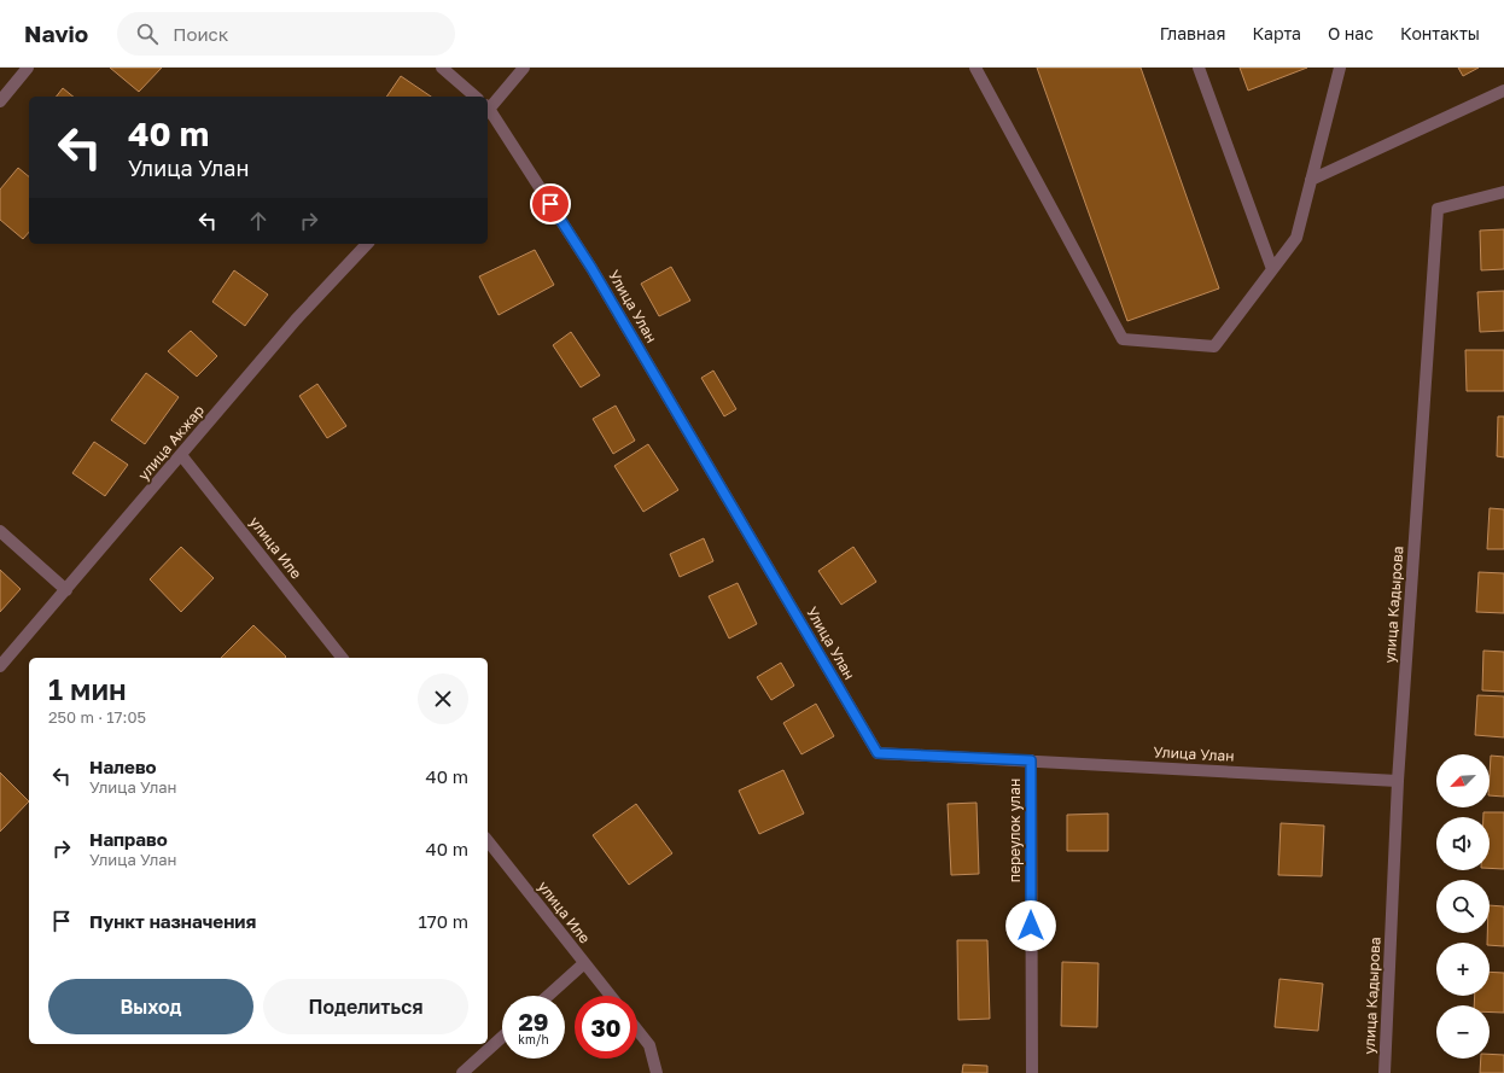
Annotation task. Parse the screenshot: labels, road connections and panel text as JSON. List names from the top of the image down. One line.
{"streets":{"street":["Улица Улан","улица Акжар","улица Иле","улица Кадырова","переулок улан"]},"crossings":[["Улица Улан","улица Кадырова"],["Улица Улан","переулок улан"],["улица Акжар","улица Иле"]],"north":"bottom left","page":{"header":"Navio","search":"Поиск","nav":["Главная","Карта","О нас","Контакты"],"turn":["40 m","Улица Улан"],"heading":["1 мин","250 m · 17:05"],"list":[{"name":"Налево","note":"Улица Улан","value":"40 m"},{"name":"Направо","note":"Улица Улан","value":"40 m"},{"name":"Пункт назначения","value":"170 m"}],"map_buttons":["+","−"],"buttons":["Выход","Поделиться"],"speed":"29 km/h","limit":"30"}}
